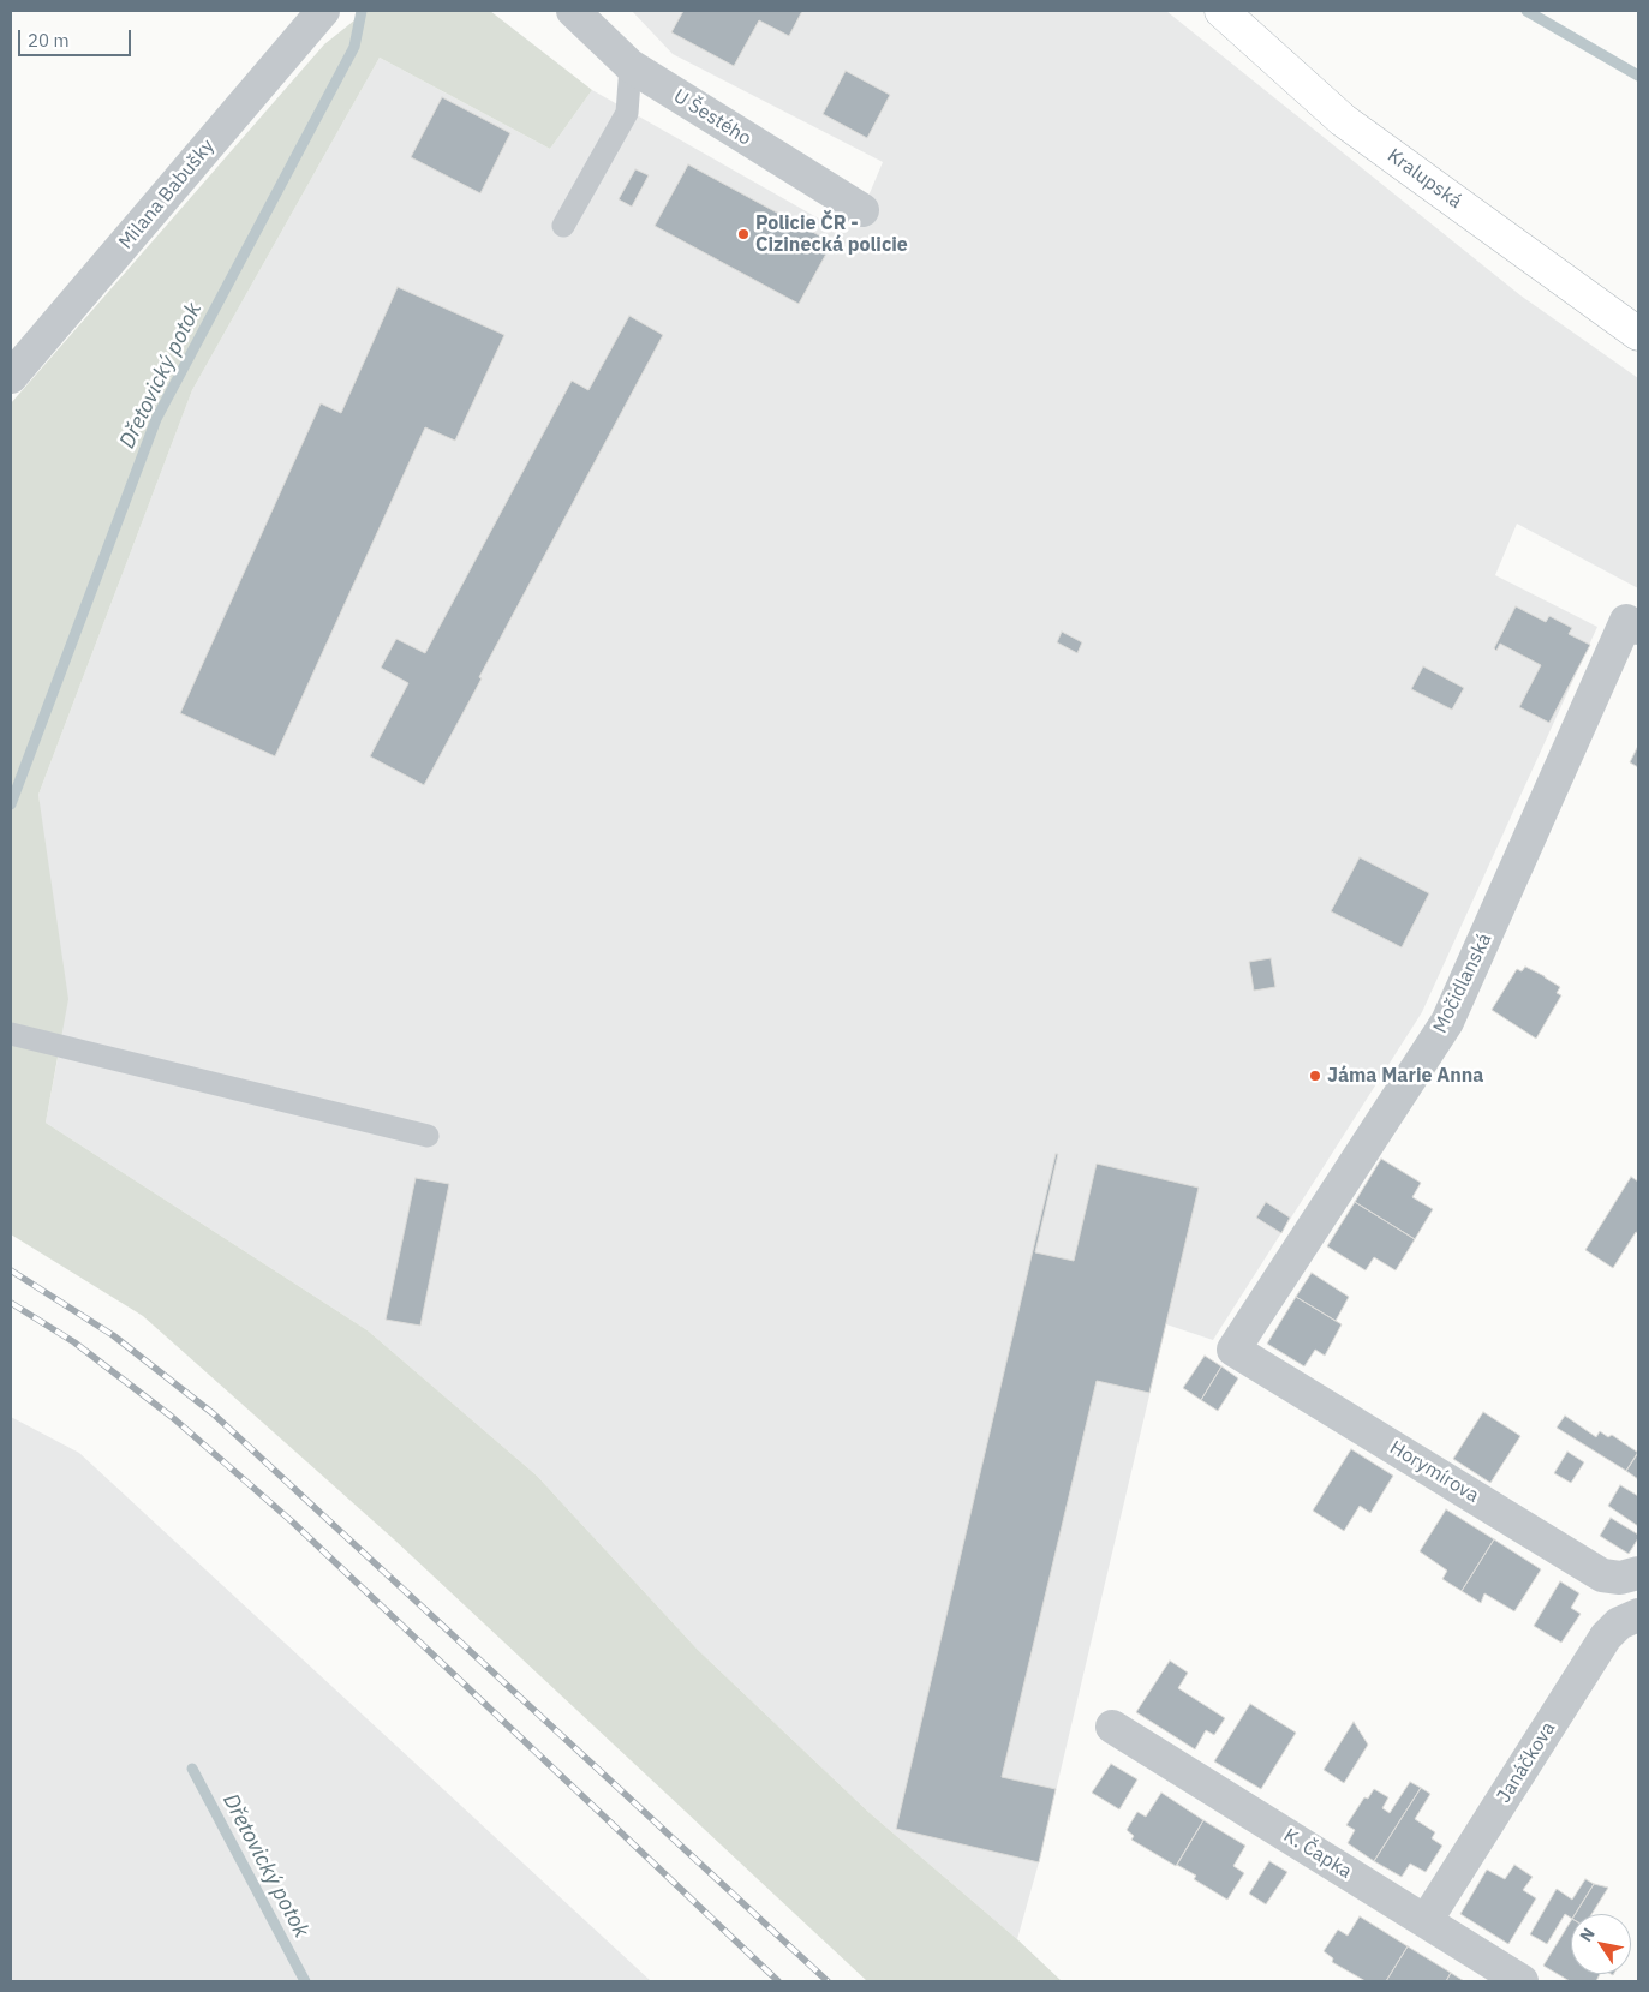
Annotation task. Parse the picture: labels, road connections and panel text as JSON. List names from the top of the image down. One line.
{"streets":{"main road":["Kralupská"],"street":["U Šestého","Milana Babušky","Močidlanská","Horymírova","Janáčkova","K. Čapka"]},"crossings":[["Močidlanská","Horymírova"],["Janáčkova","K. Čapka"]],"water":["Dřetovický potok"],"places":["Policie ČR - Cizinecká policie","Jáma Marie Anna"],"scale_bar":"20 m","north":"top left"}
